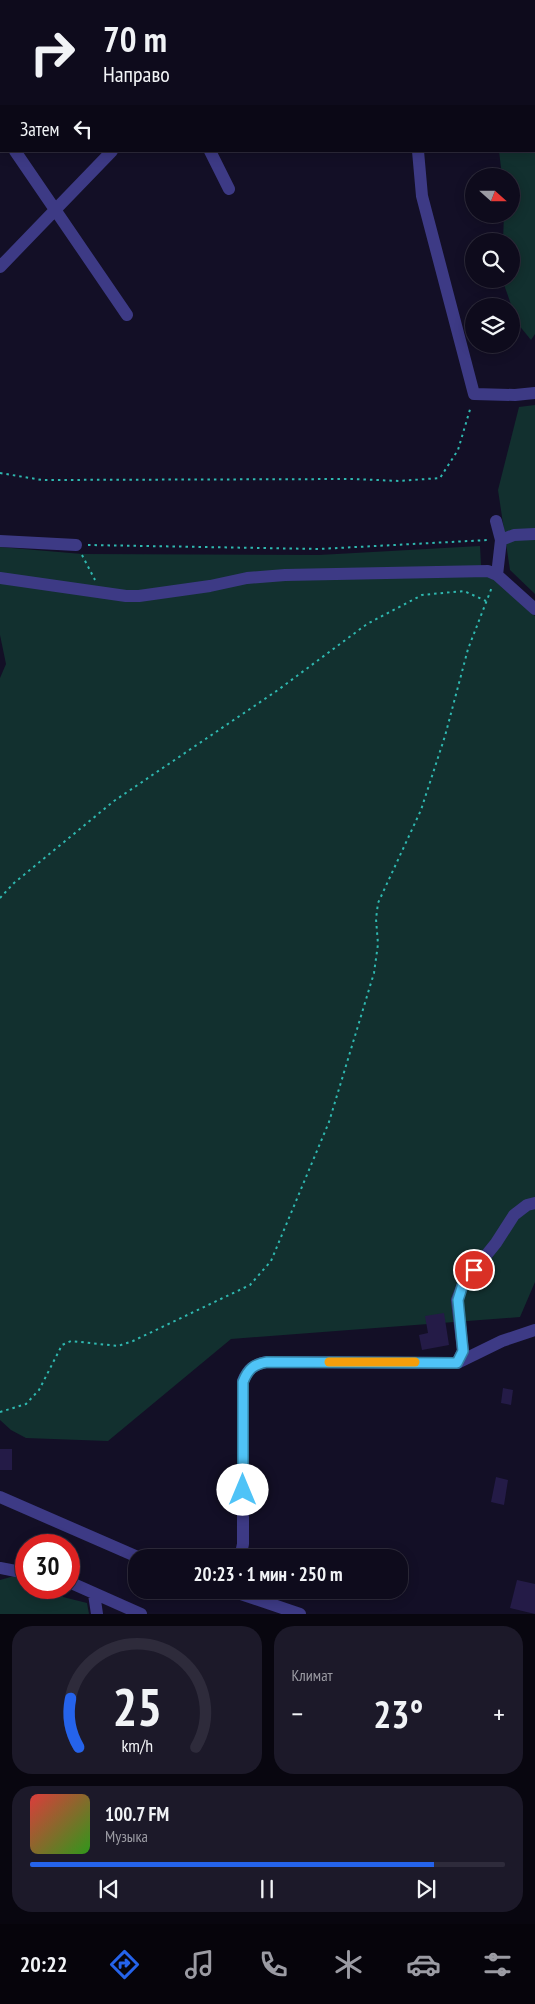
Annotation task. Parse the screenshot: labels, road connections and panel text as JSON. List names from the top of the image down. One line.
{"north":"right","page":{"turn":["70 m","Направо"],"then":"Затем","limit":"30","trip":"20:23 · 1 мин · 250 m","tile":"Климат","heat":["−","23°","+"],"song":["100.7 FM","Музыка"],"tabs":"20:22","gauge":["25","km/h"]}}
